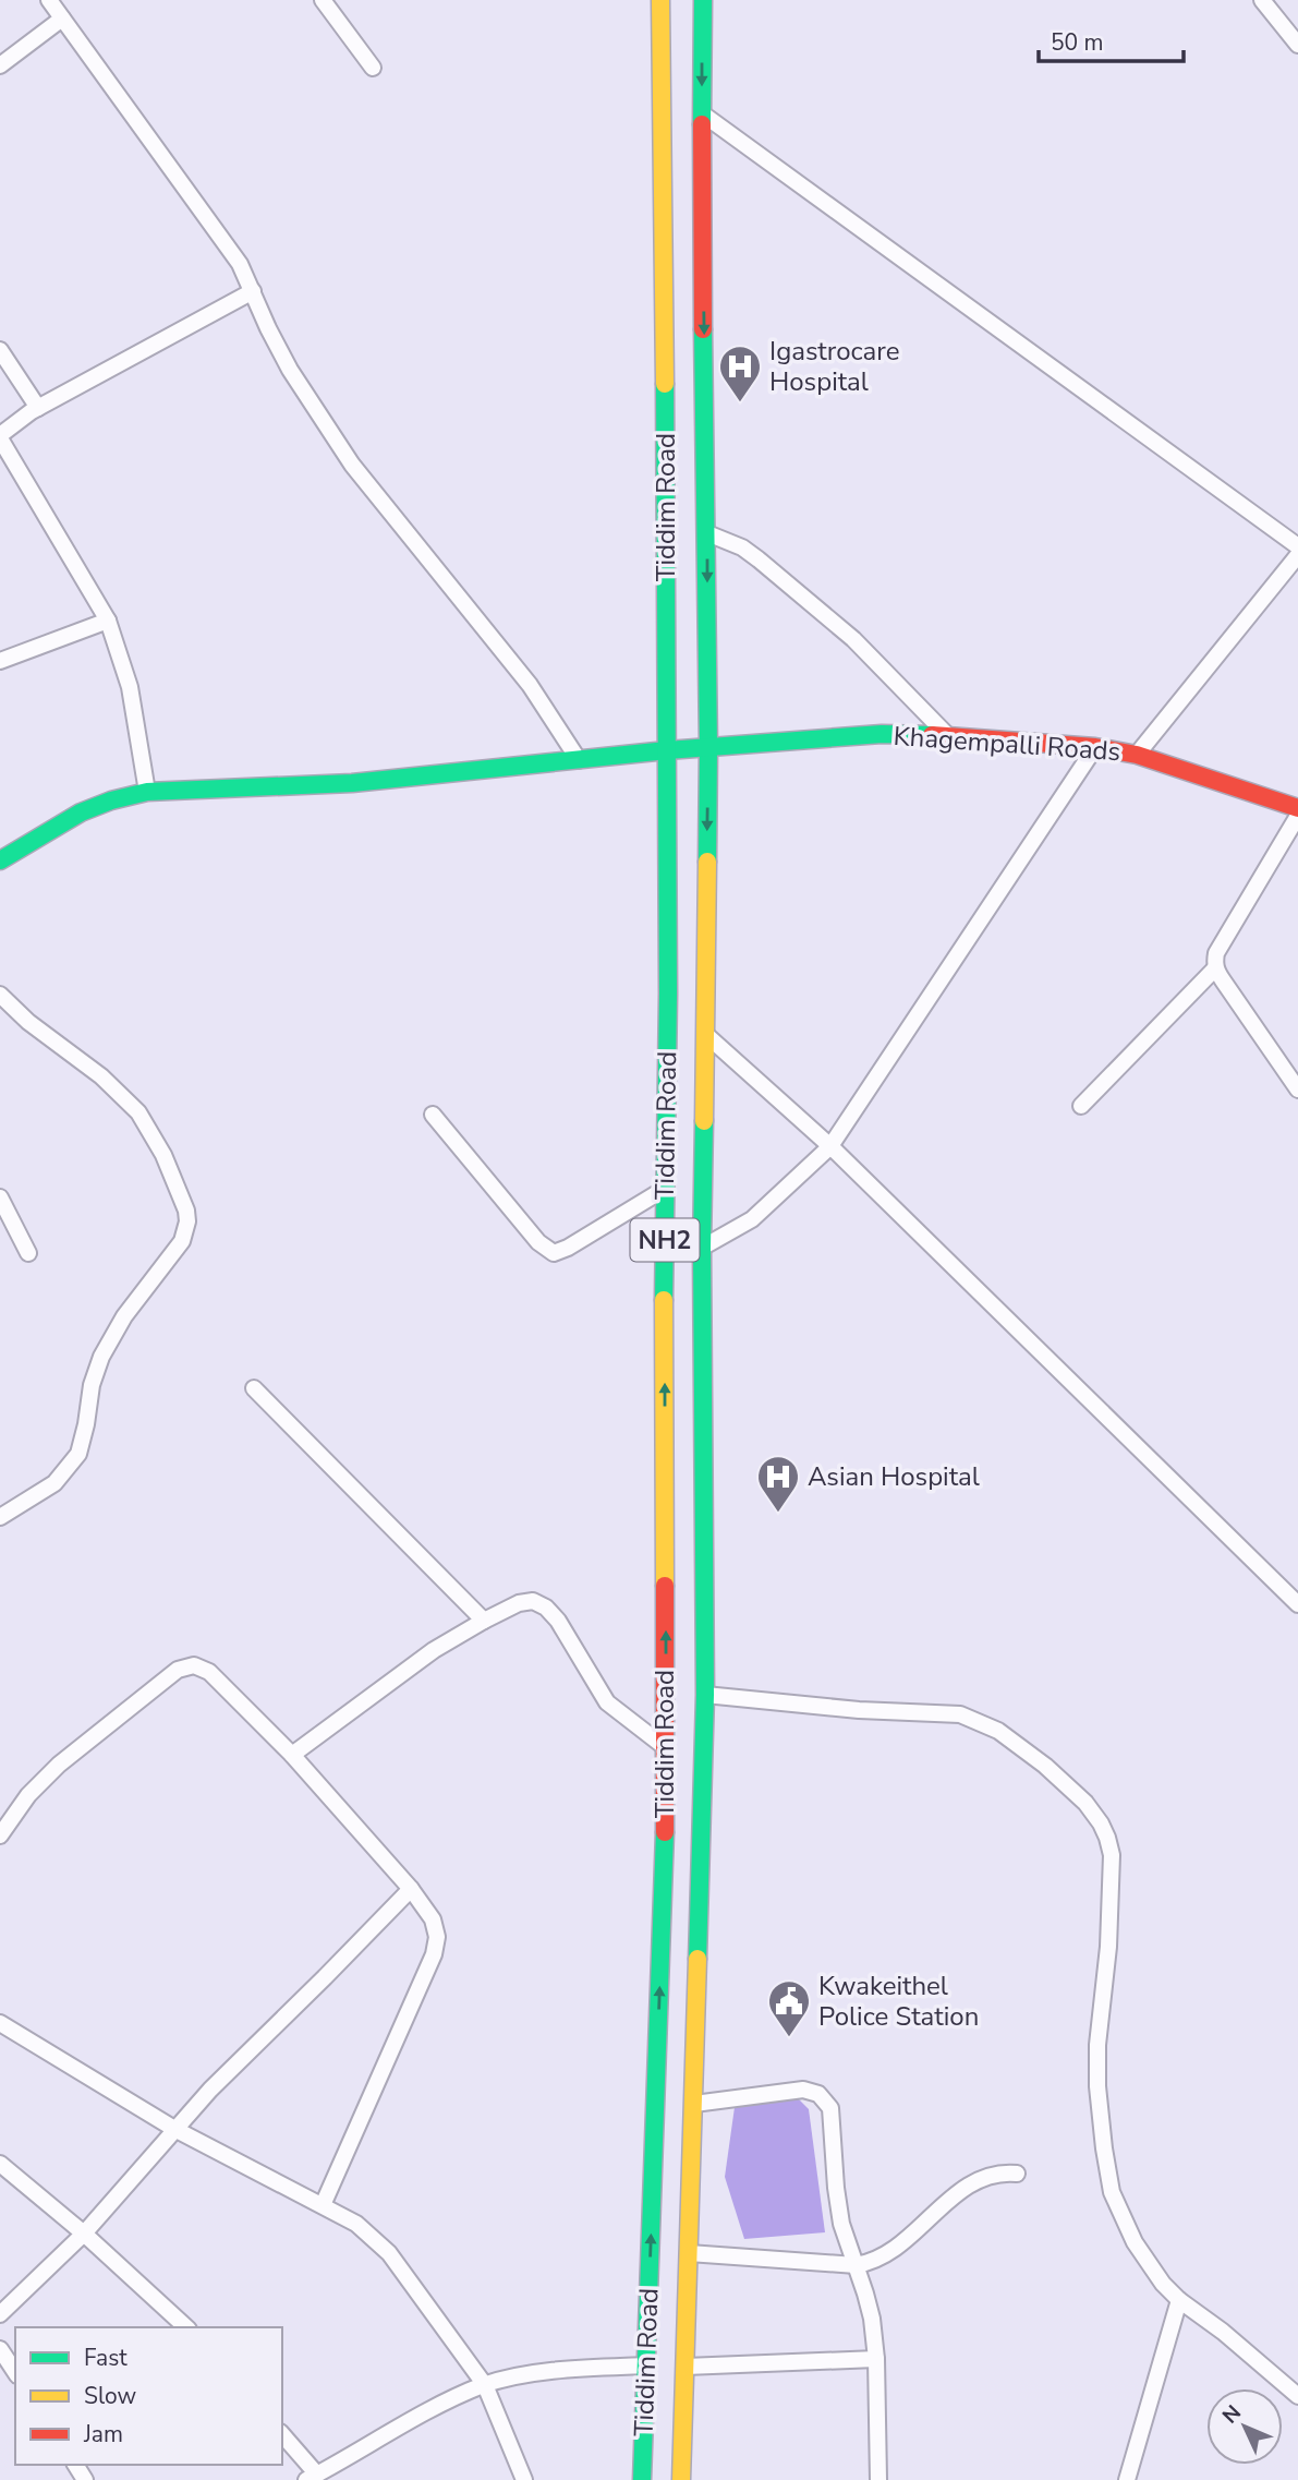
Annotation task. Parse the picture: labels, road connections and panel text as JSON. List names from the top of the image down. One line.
{"streets":{"main road":["Tiddim Road","Khagempalli Roads","NH2"]},"crossings":[["Tiddim Road","Khagempalli Roads"]],"places":{"hospital":["Igastrocare Hospital","Asian Hospital"],"public building":["Kwakeithel Police Station"]},"legend":["Fast","Slow","Jam"],"scale_bar":"50 m","north":"top left"}
